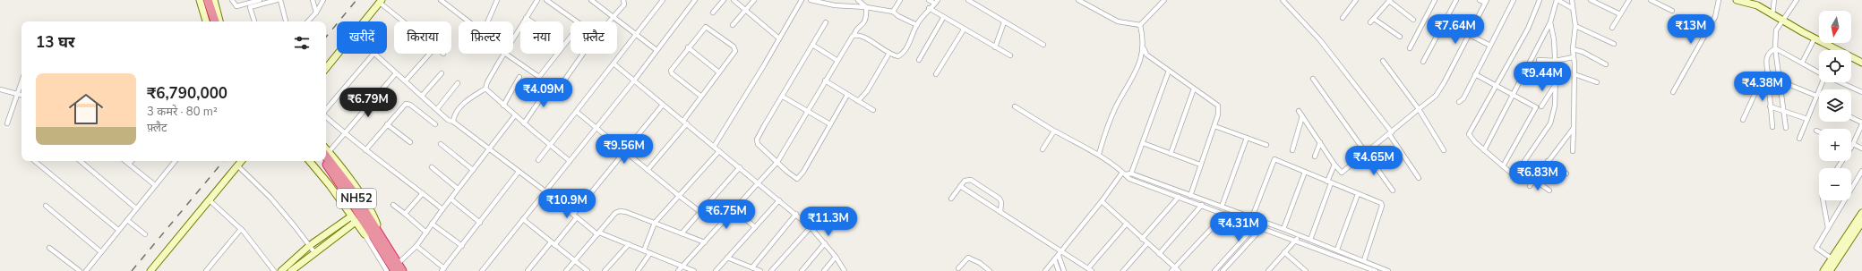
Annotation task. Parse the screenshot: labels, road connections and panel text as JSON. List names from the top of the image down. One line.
{"streets":{"highway":["NH52"]},"north":"bottom","page":{"map_buttons":["+","−"],"price":["₹7.64M","₹13M","₹9.44M","₹4.38M","₹4.09M","₹6.79M","₹9.56M","₹4.65M","₹6.83M","₹10.9M","₹6.75M","₹11.3M","₹4.31M"],"chip":["खरीदें","किराया","फ़िल्टर","नया","फ़्लैट"],"heading":"13 घर","list":[{"name":"₹6,790,000","note":"3 कमरे · 80 m² · फ़्लैट"}]}}
